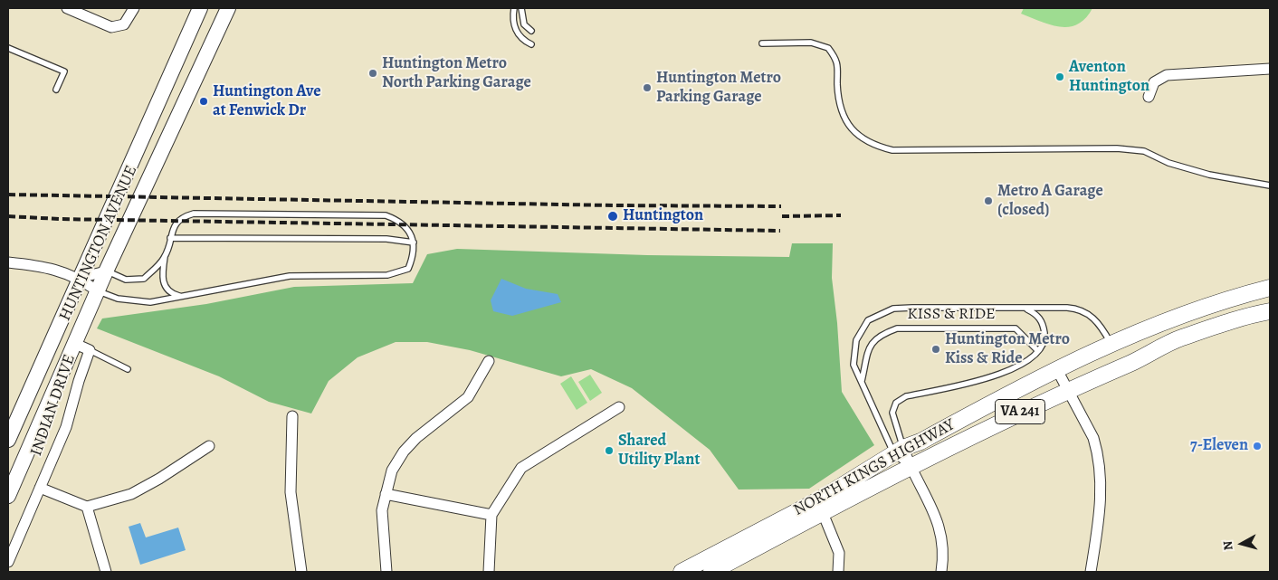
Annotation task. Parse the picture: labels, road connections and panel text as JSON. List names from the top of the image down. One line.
{"streets":{"main road":["HUNTINGTON AVENUE","VA 241","NORTH KINGS HIGHWAY"],"street":["INDIAN DRIVE"],"lane":["KISS & RIDE"]},"crossings":[["HUNTINGTON AVENUE","INDIAN DRIVE"]],"places":["Huntington Metro North Parking Garage","Aventon Huntington","Huntington Metro Parking Garage","Huntington Ave at Fenwick Dr","Metro A Garage (closed)","Huntington","Huntington Metro Kiss & Ride","7-Eleven","Shared Utility Plant"],"north":"left"}
